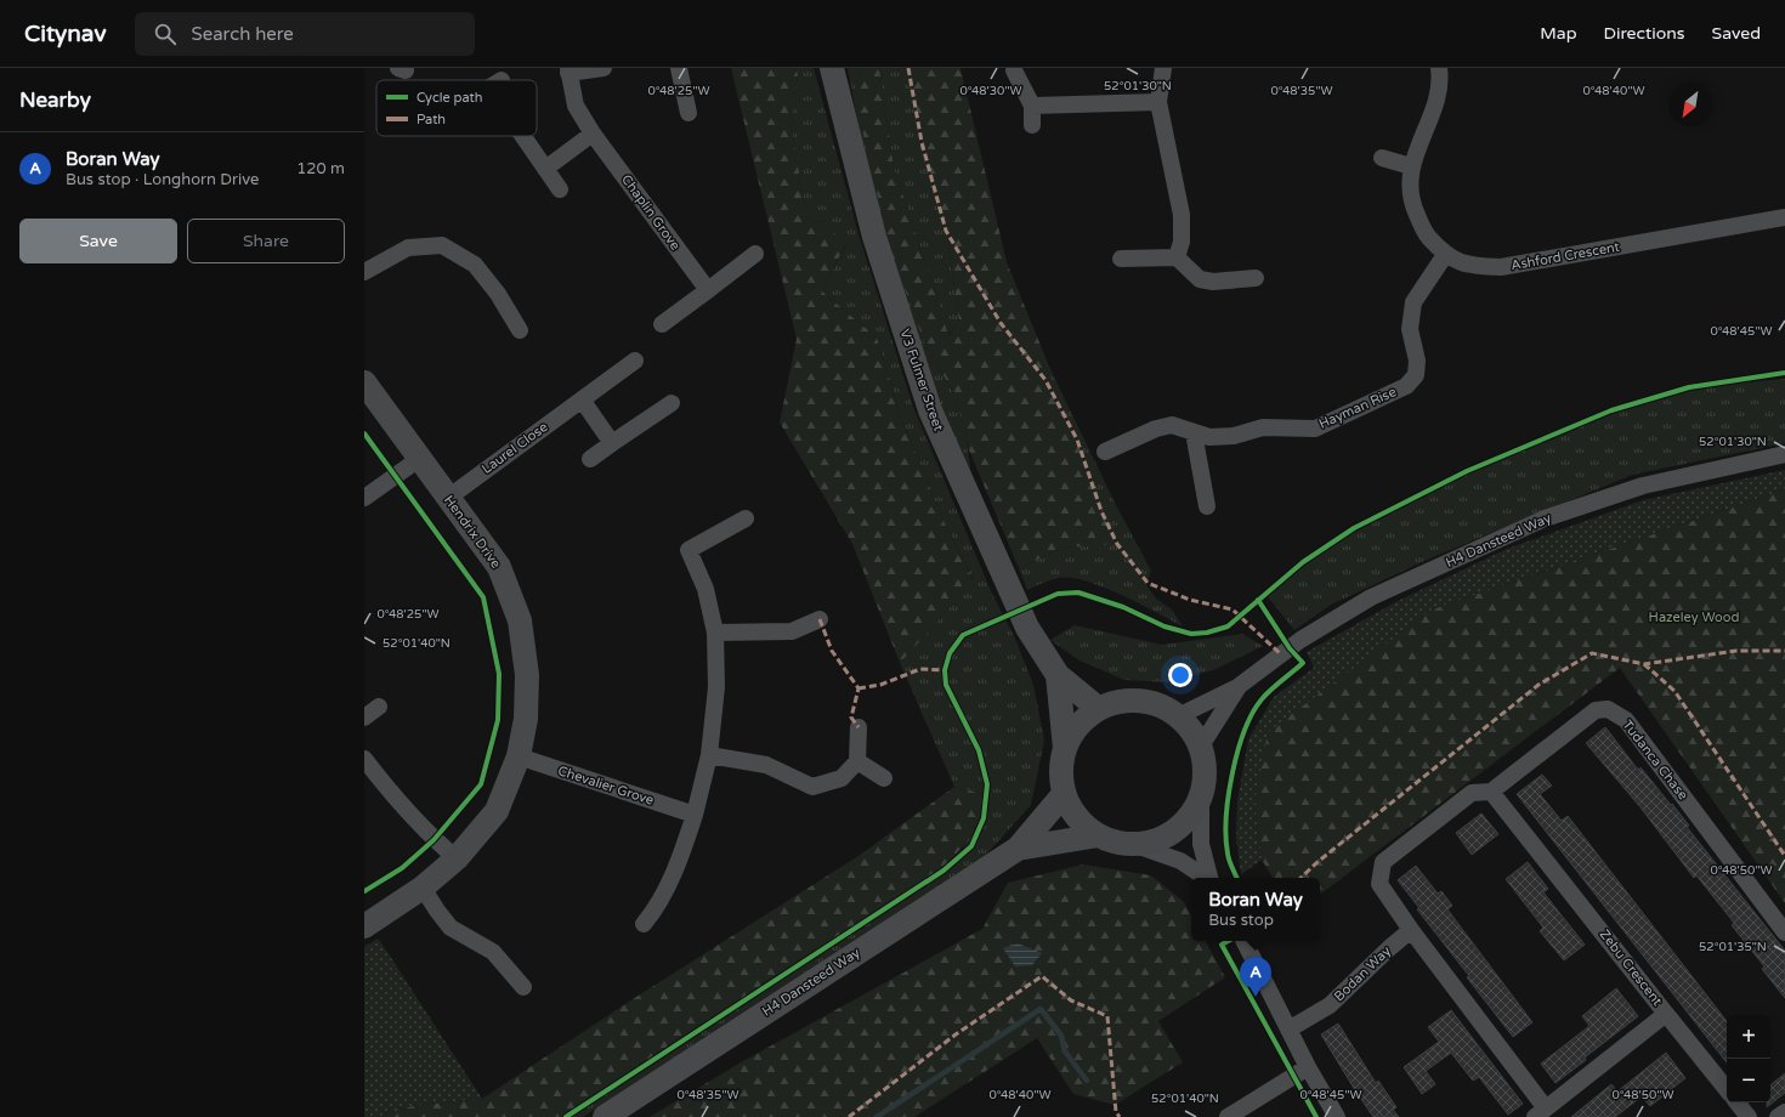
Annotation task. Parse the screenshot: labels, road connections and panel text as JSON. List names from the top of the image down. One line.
{"streets":{"street":["Chaplin Grove","Ashford Crescent","V3 Fulmer Street","Hayman Rise","Laurel Close","Hendrix Drive","H4 Dansteed Way","Tudanca Chase","Chevalier Grove","Zebu Crescent","Bodan Way"]},"crossings":[["Ashford Crescent","Hayman Rise"],["V3 Fulmer Street","H4 Dansteed Way"],["Laurel Close","Hendrix Drive"],["Hendrix Drive","Chevalier Grove"],["Tudanca Chase","Zebu Crescent"],["Zebu Crescent","Bodan Way"]],"parks":["Hazeley Wood"],"legend":["Cycle path","Path"],"north":"bottom left","page":{"header":"Citynav","search":"Search here","nav":["Map","Directions","Saved"],"heading":"Nearby","list":[{"mark":"A","name":"Boran Way","note":"Bus stop · Longhorn Drive","value":"120 m"}],"buttons":["Save","Share"],"popup":["Boran Way","Bus stop"],"pins":"A","map_buttons":["+","−"]},"coordinates":["52°01'30\"N","0°48'25\"W","0°48'30\"W","0°48'35\"W","0°48'40\"W","0°48'45\"W","52°01'40\"N","0°48'50\"W","52°01'35\"N"]}
